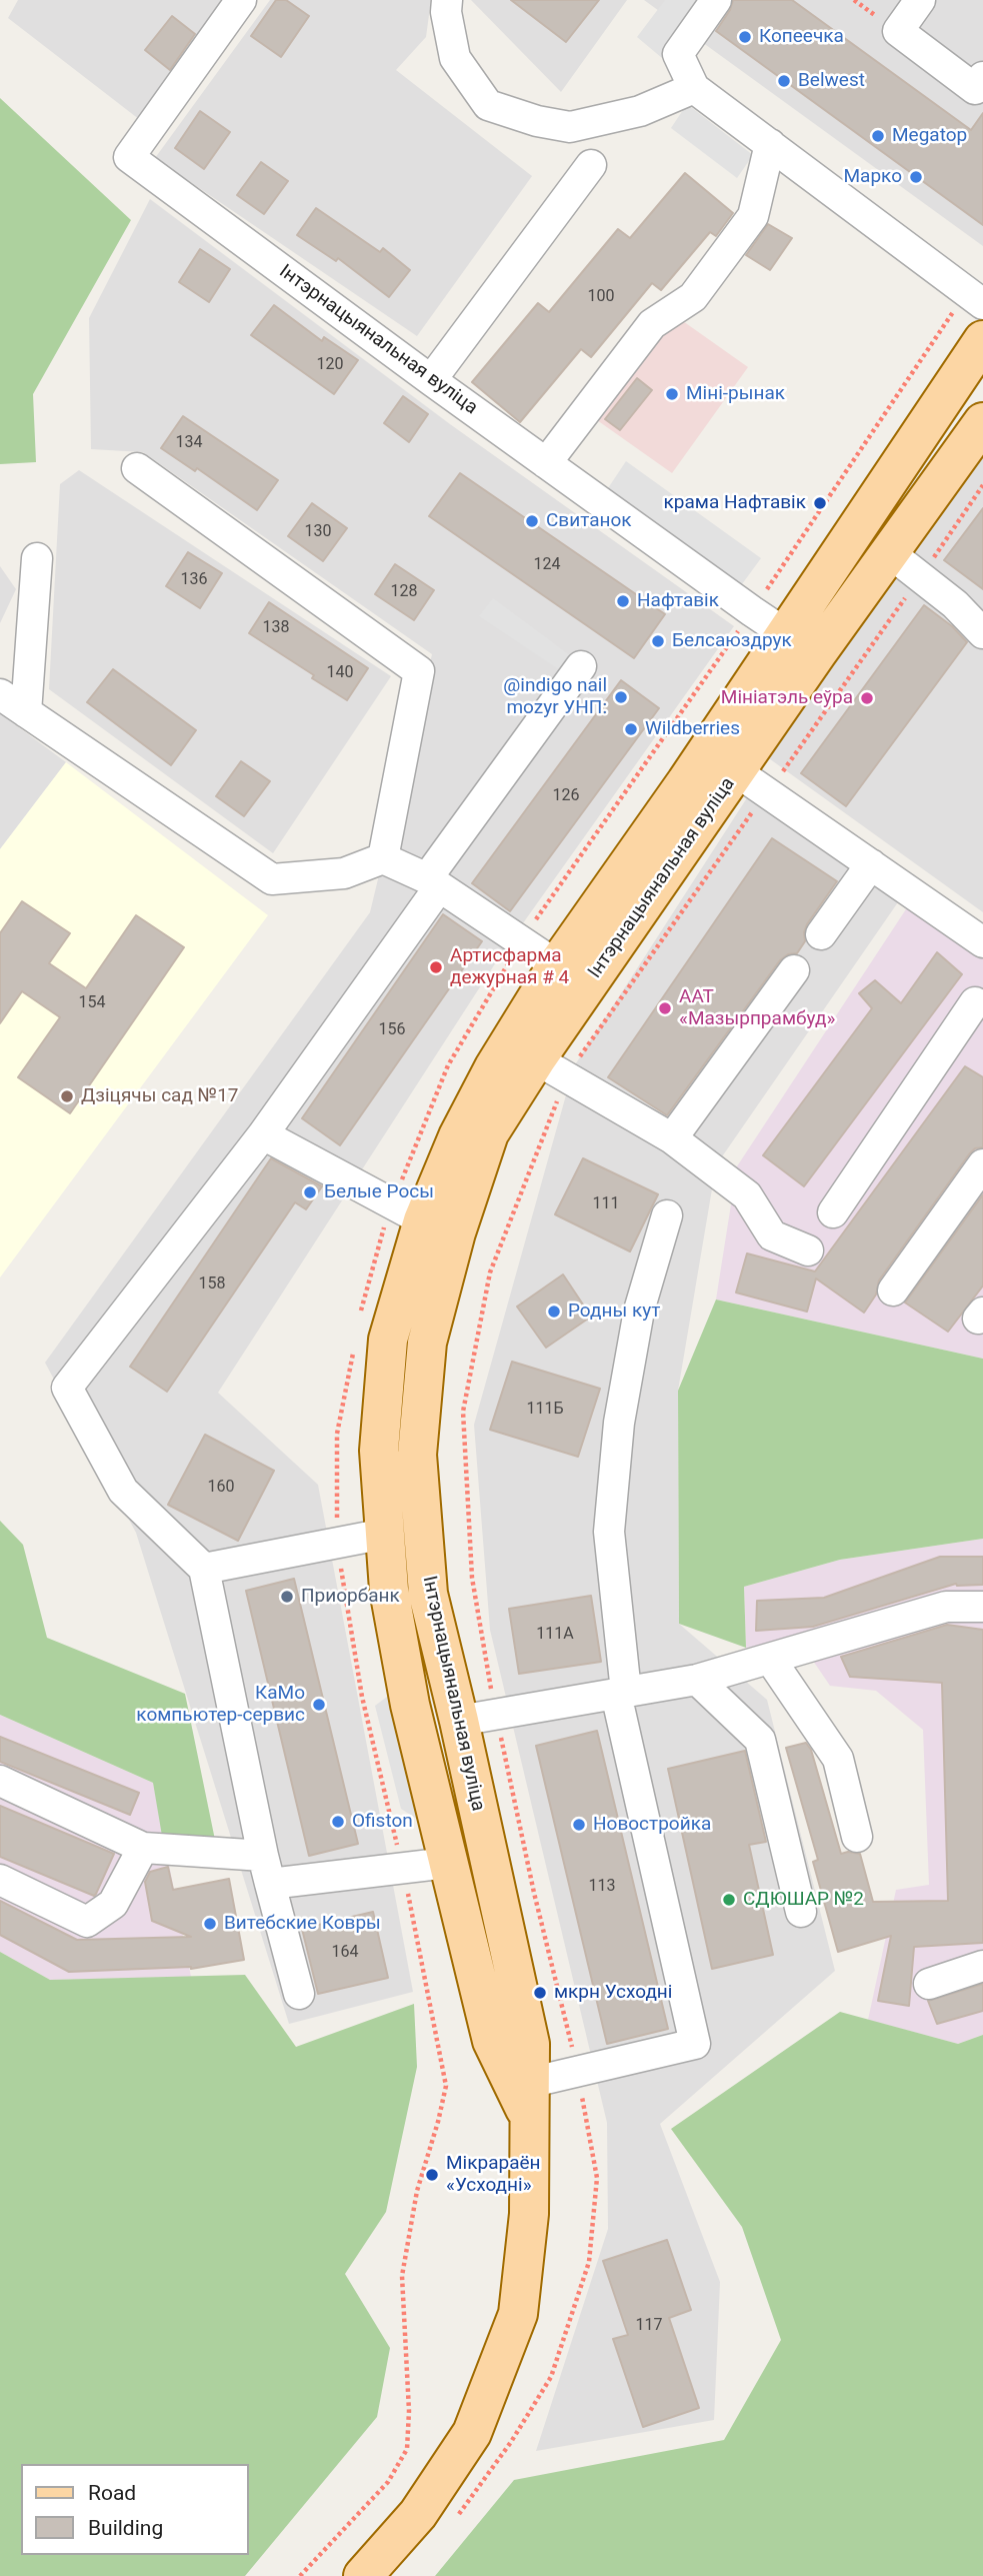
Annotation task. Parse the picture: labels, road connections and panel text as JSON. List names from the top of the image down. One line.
{"streets":{"main road":["Інтэрнацыянальная вуліца"]},"places":["Копеечка","Belwest","Megatop","Марко","Міні-рынак","крама Нафтавік","Свитанок","Нафтавік","Белсаюздрук","@indigo nail mozyr УНП:","Мініатэль еўра","Wildberries","Артисфарма дежурная # 4","ААТ «Мазырпрамбуд»","Дзіцячы сад №17","Белые Росы","Родны кут","Приорбанк","КаМо компьютер-сервис","Ofiston","Новостройка","СДЮШАР №2","Витебские Ковры","мкрн Усходні","Мікрараён «Усходні»"],"house_numbers":["100","120","134","130","124","136","128","138","140","126","154","156","111","158","111Б","160","111А","113","164","117"],"legend":["Road","Building"]}
